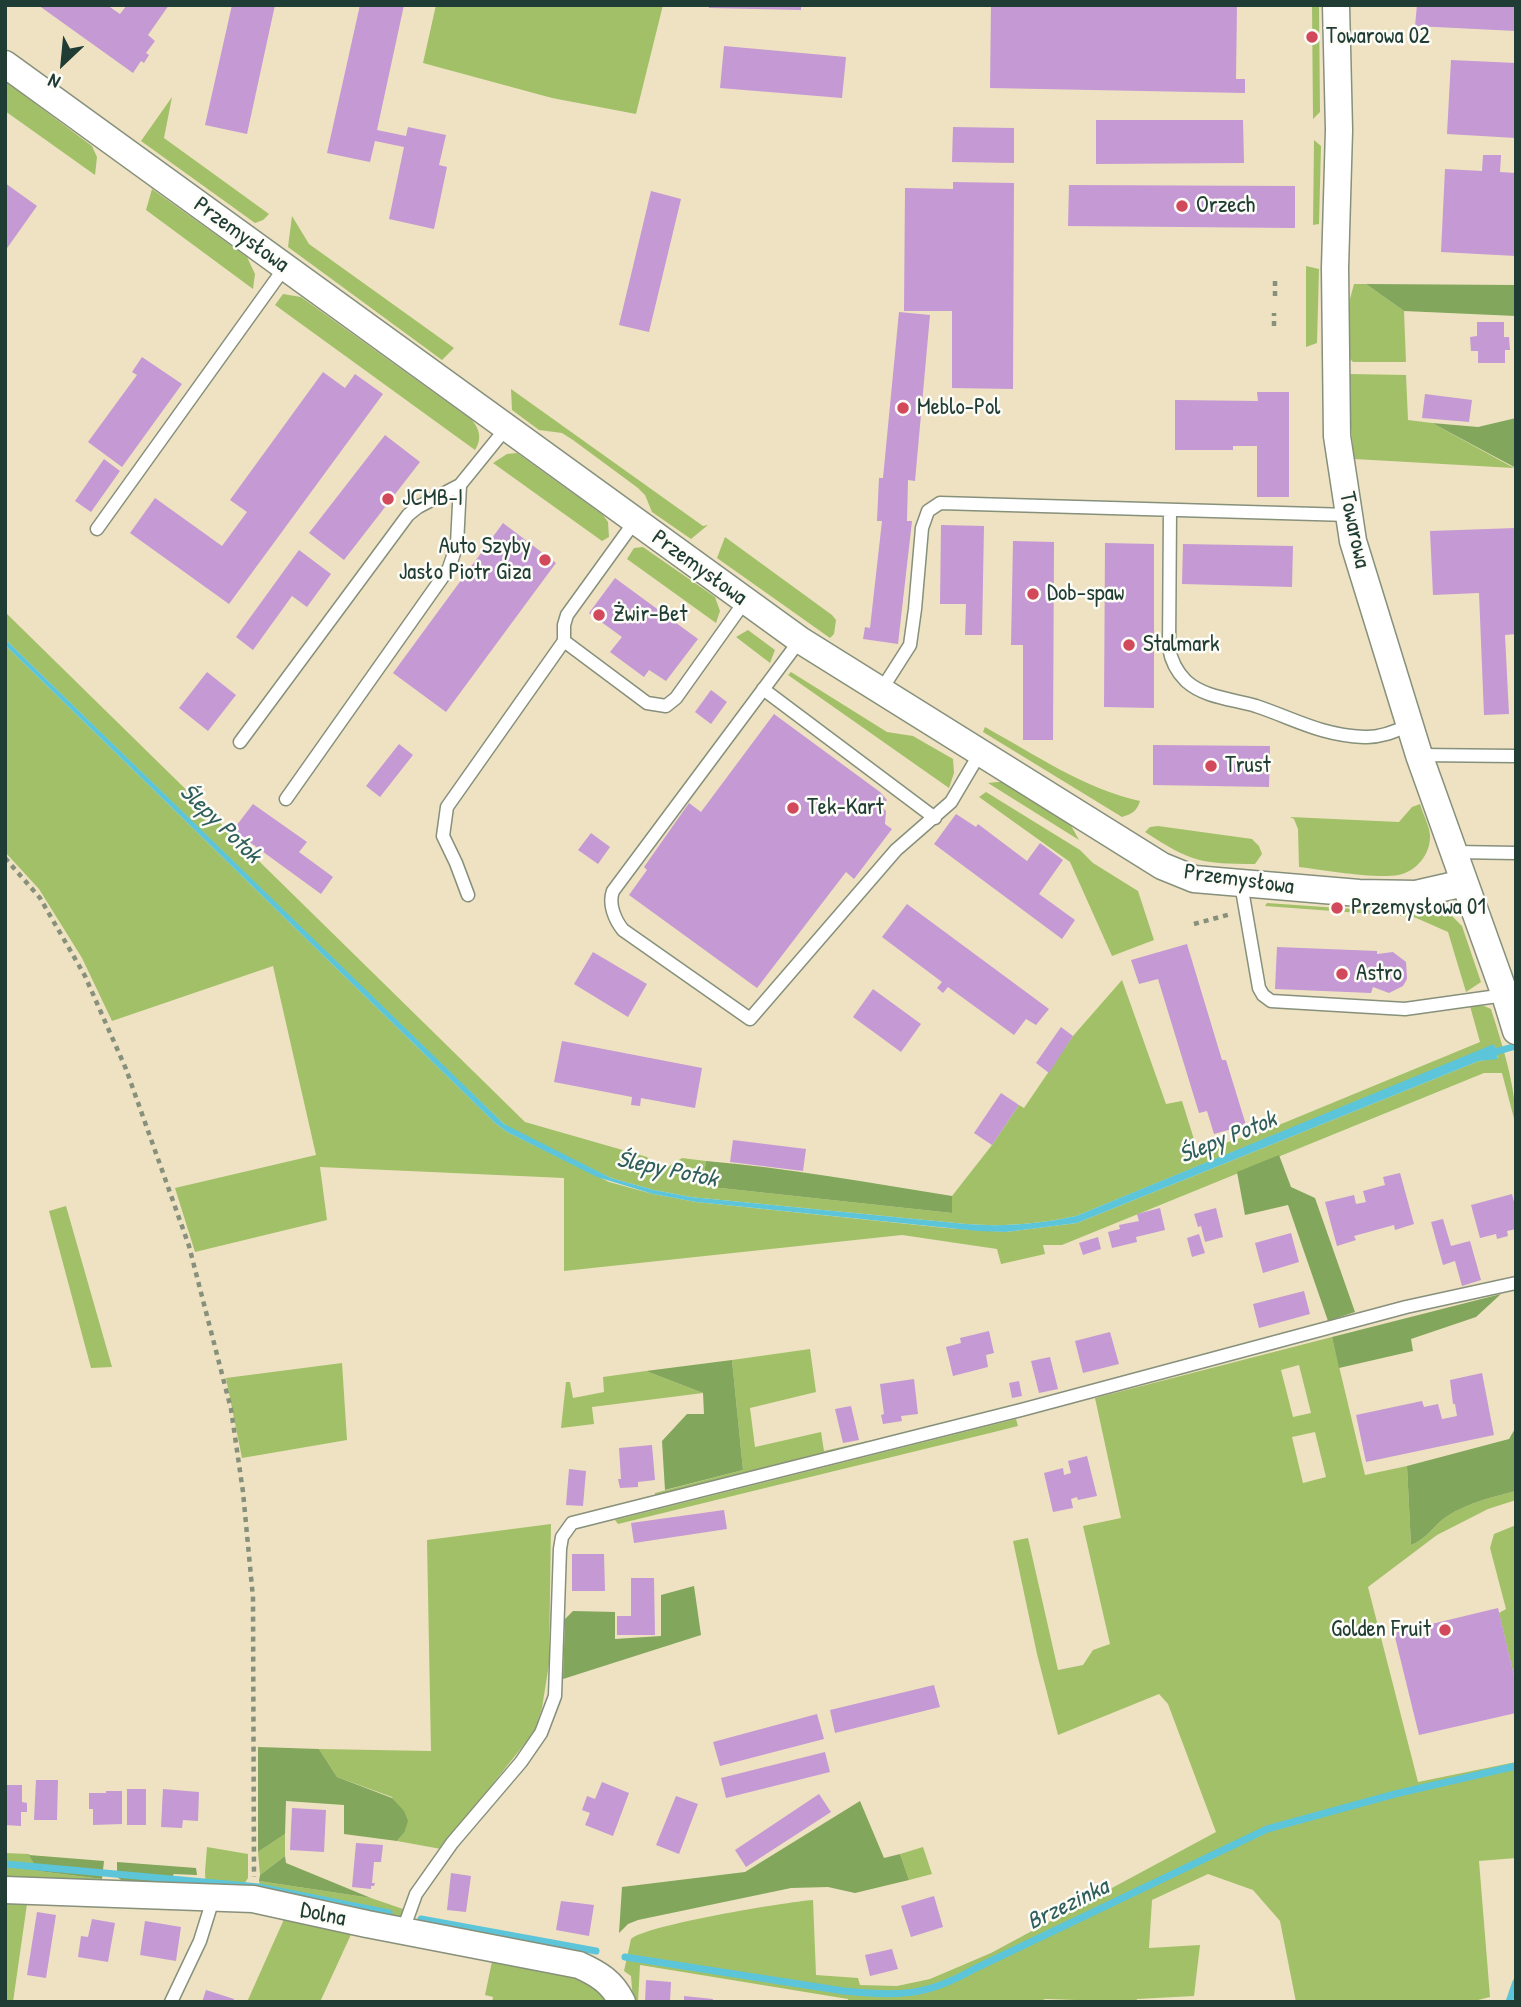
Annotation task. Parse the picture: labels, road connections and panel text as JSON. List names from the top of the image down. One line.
{"streets":{"street":["Przemysłowa","Towarowa","Dolna"]},"crossings":[["Przemysłowa","Towarowa"]],"water":["Ślepy Potok","Brzezinka"],"places":["Towarowa 02","Orzech","Meblo-Pol","JCMB-I","Auto Szyby Jasło Piotr Giza","Dob-spaw","Żwir-Bet","Stalmark","Trust","Tek-Kart","Przemysłowa 01","Astro","Golden Fruit"],"north":"bottom left"}
